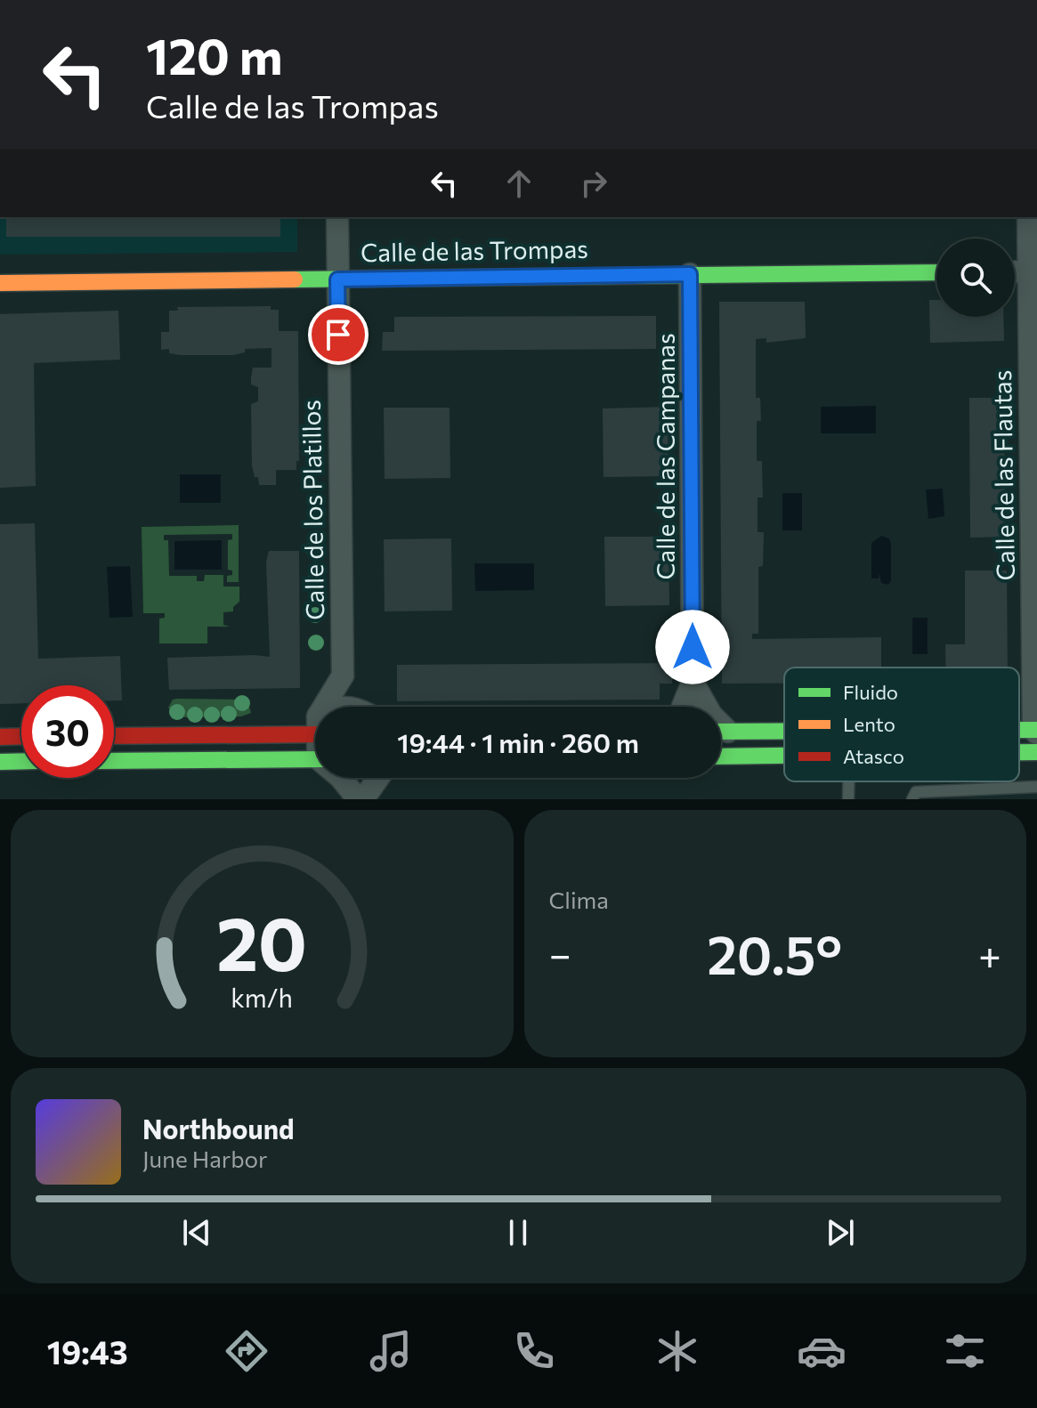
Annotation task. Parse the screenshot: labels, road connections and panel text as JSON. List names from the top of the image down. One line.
{"streets":{"main road":["Calle de las Trompas"],"street":["Calle de las Campanas","Calle de las Flautas","Calle de los Platillos"]},"crossings":[["Calle de las Trompas","Calle de las Campanas"],["Calle de las Trompas","Calle de los Platillos"]],"legend":["Fluido","Lento","Atasco"],"page":{"turn":["120 m","Calle de las Trompas"],"limit":"30","trip":"19:44 · 1 min · 260 m","tile":"Clima","heat":["−","20.5°","+"],"song":["Northbound","June Harbor"],"tabs":"19:43","gauge":["20","km/h"]}}
